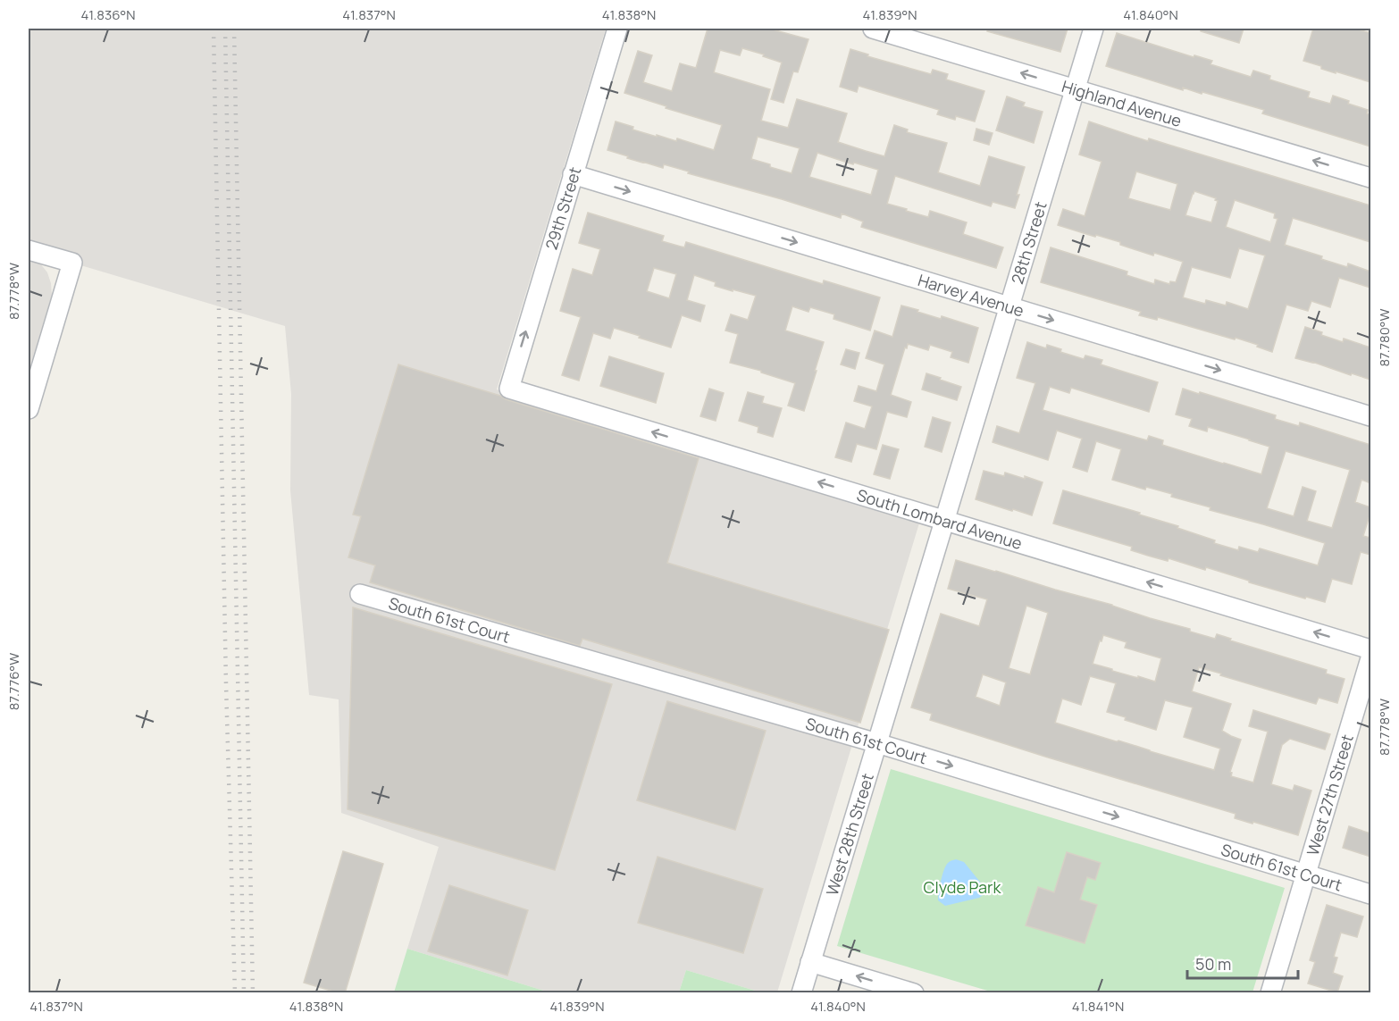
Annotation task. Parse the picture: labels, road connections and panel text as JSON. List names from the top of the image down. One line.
{"streets":{"street":["Highland Avenue","29th Street","28th Street","Harvey Avenue","South Lombard Avenue","South 61st Court","West 27th Street","West 28th Street"]},"crossings":[["Highland Avenue","28th Street"],["29th Street","Harvey Avenue"],["29th Street","South Lombard Avenue"],["28th Street","Harvey Avenue"],["28th Street","South Lombard Avenue"],["28th Street","West 28th Street"],["South Lombard Avenue","West 28th Street"],["South 61st Court","West 27th Street"],["South 61st Court","West 28th Street"]],"one_way":["Highland Avenue","29th Street","Harvey Avenue","South Lombard Avenue","South 61st Court"],"parks":["Clyde Park"],"scale_bar":"50 m","coordinates":["41.836°N","41.837°N","41.838°N","41.839°N","41.840°N","87.778°W","87.780°W","87.776°W","41.841°N"]}
